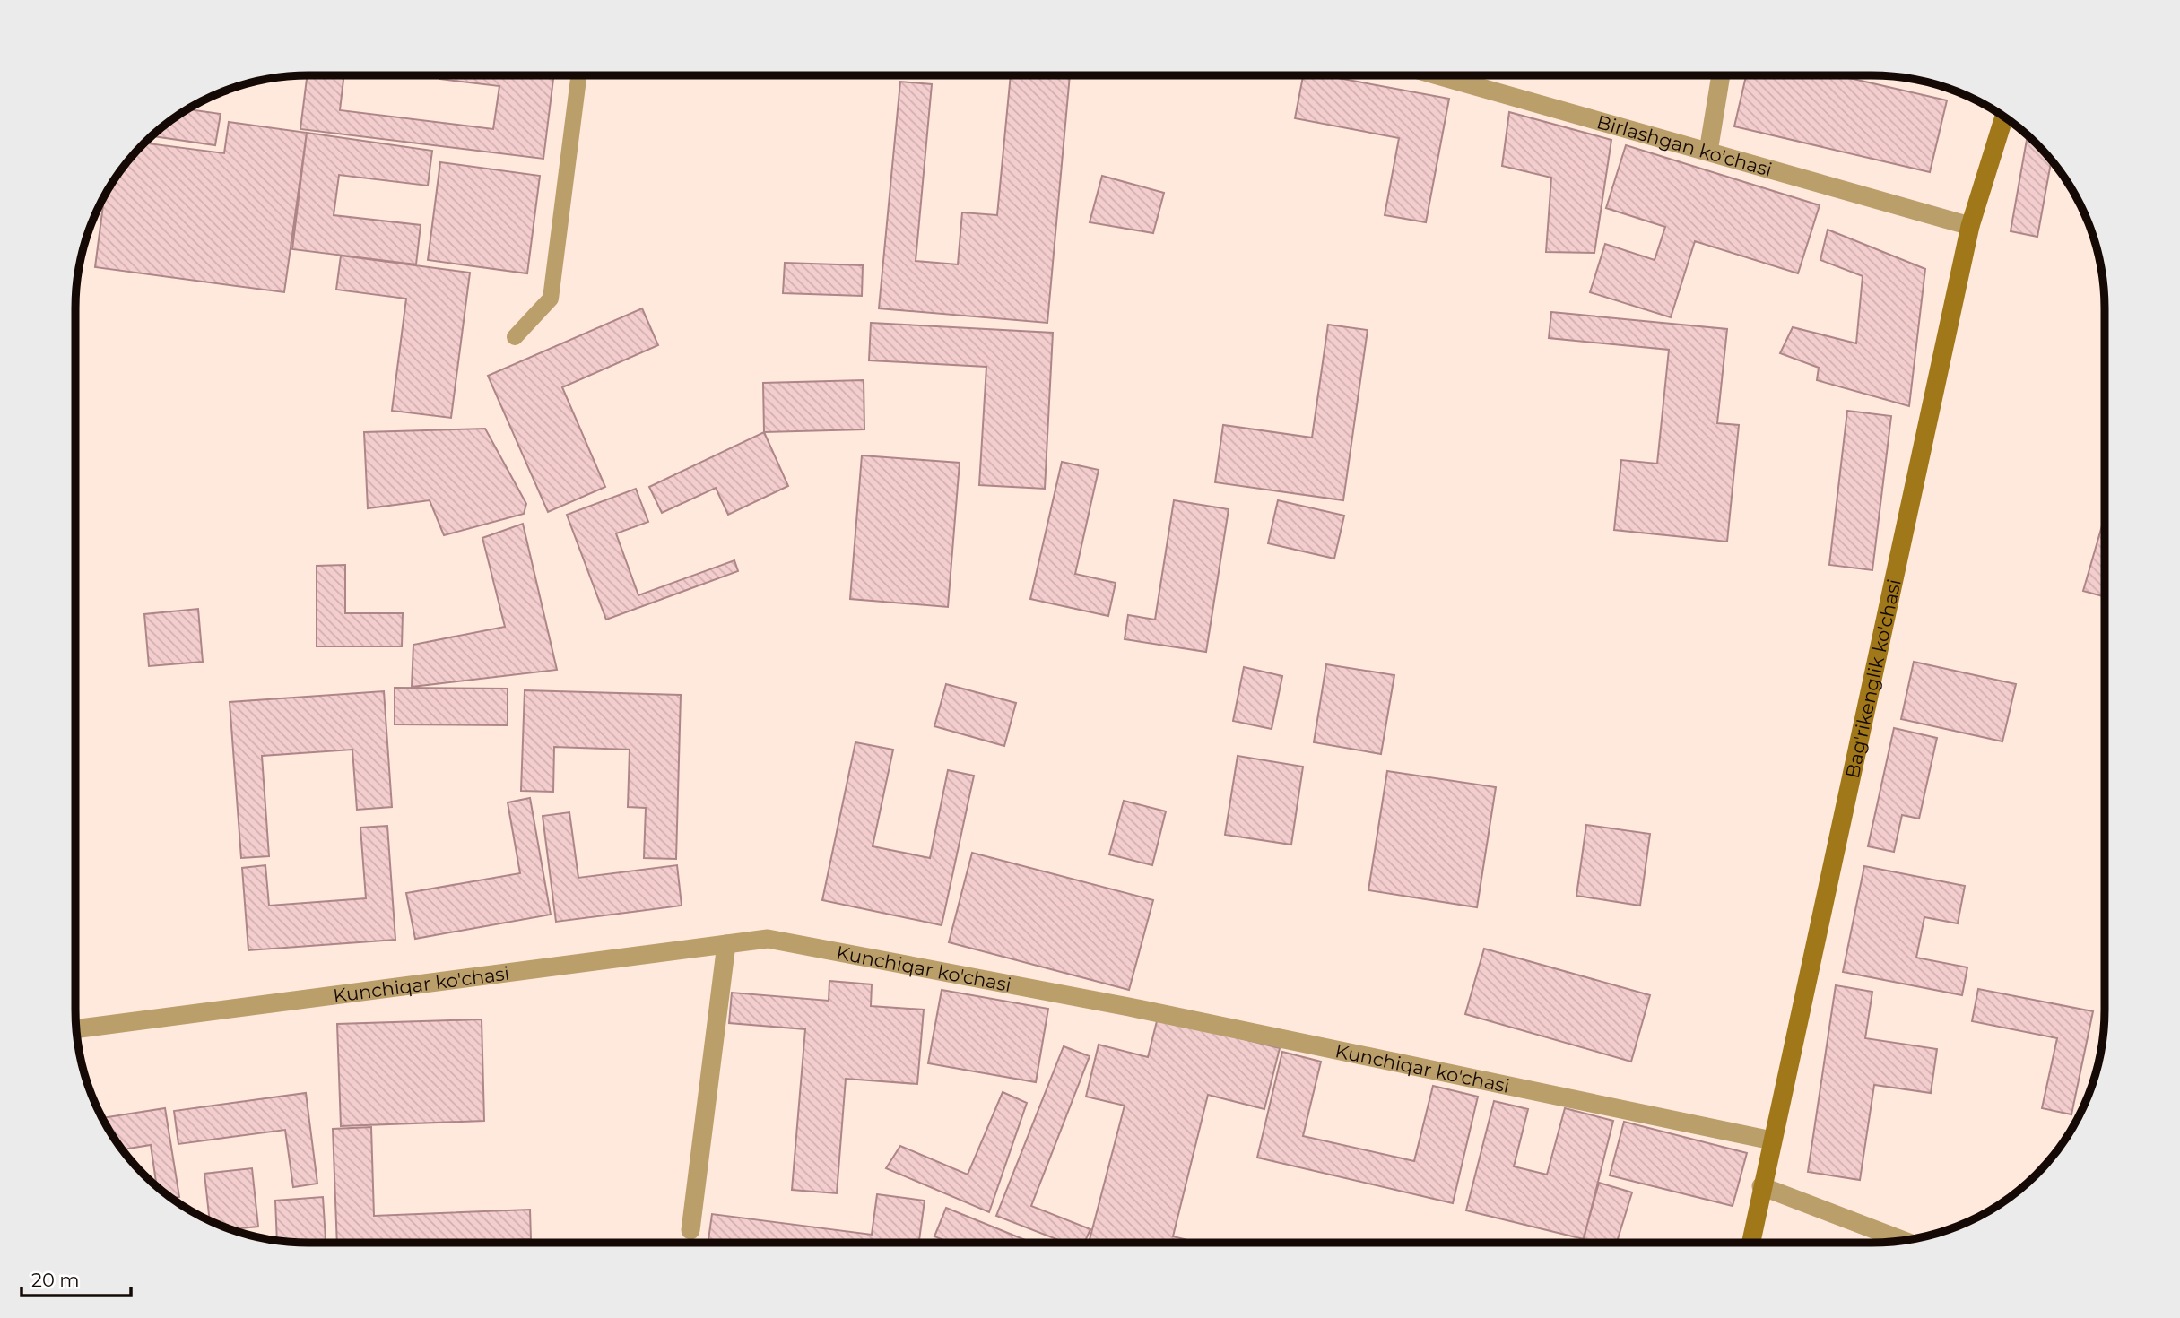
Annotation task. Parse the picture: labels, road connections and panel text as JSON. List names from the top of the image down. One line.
{"streets":{"main road":["Bag'rikenglik ko'chasi"],"street":["Birlashgan ko'chasi","Kunchiqar ko'chasi"]},"crossings":[["Birlashgan ko'chasi","Bag'rikenglik ko'chasi"],["Bag'rikenglik ko'chasi","Kunchiqar ko'chasi"]],"scale_bar":"20 m"}
